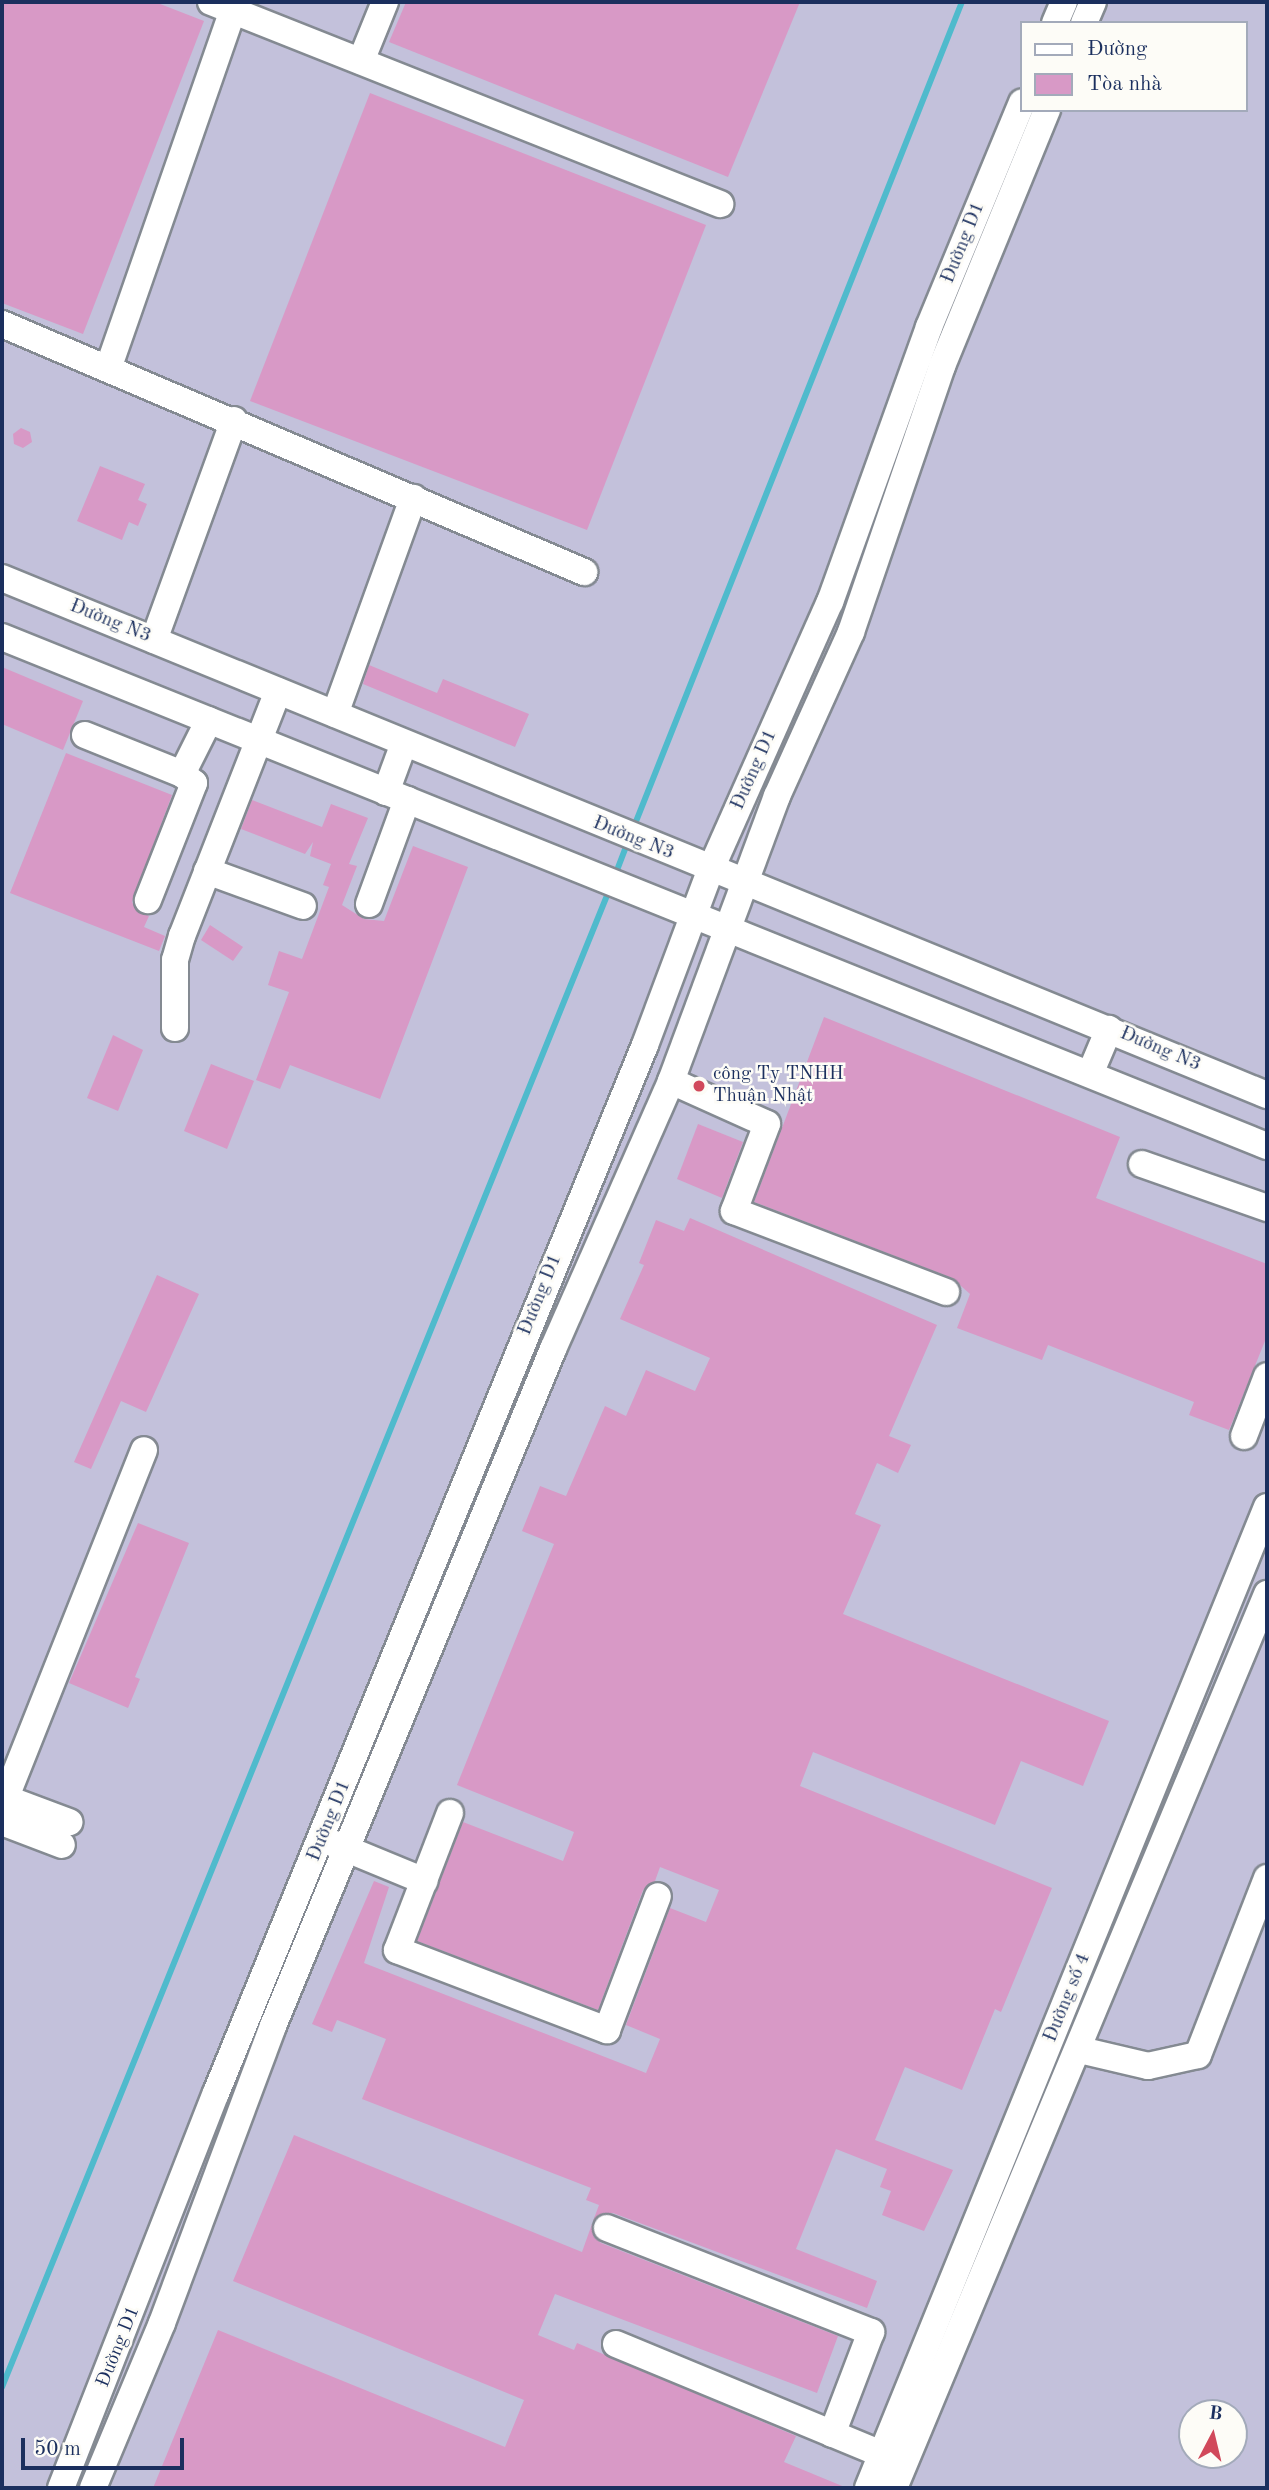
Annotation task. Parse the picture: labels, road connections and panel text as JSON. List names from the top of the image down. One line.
{"streets":{"street":["Đường D1","Đường N3","Đường số 4"]},"crossings":[["Đường D1","Đường N3"]],"places":["công Ty TNHH Thuận Nhật"],"legend":["Đường","Tòa nhà"],"scale_bar":"50 m","north":"top"}
